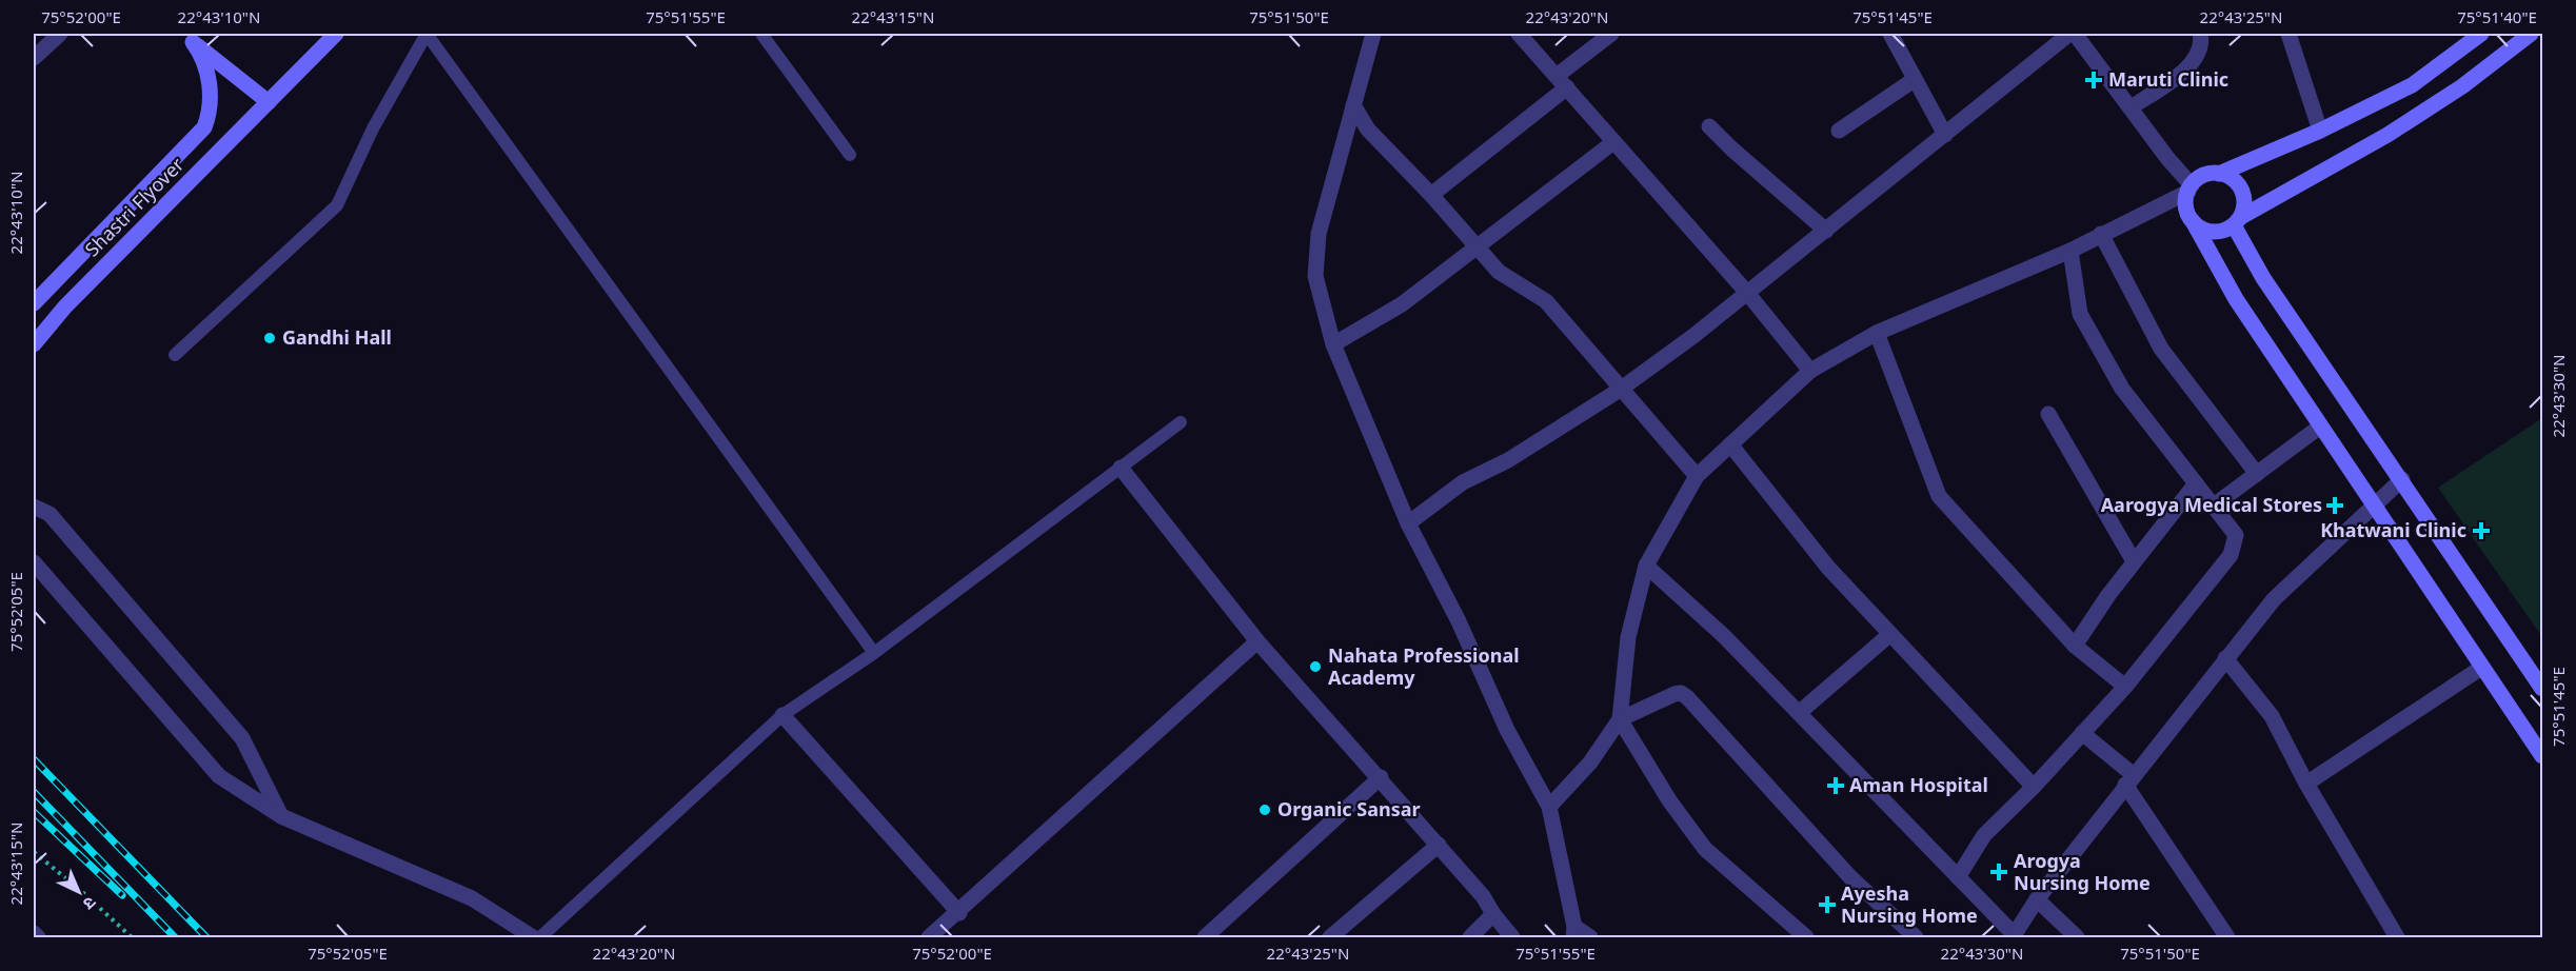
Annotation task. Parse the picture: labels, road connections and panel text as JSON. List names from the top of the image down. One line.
{"streets":{"main road":["Shastri Flyover"]},"places":{"health":["Maruti Clinic","Aarogya Medical Stores","Khatwani Clinic","Aman Hospital","Arogya Nursing Home","Ayesha Nursing Home"],"other":["Gandhi Hall","Nahata Professional Academy","Organic Sansar"]},"north":"bottom right","coordinates":["75°52'00\"E","22°43'10\"N","75°51'55\"E","22°43'15\"N","75°51'50\"E","22°43'20\"N","75°51'45\"E","22°43'25\"N","75°51'40\"E","22°43'30\"N","75°52'05\"E"]}
